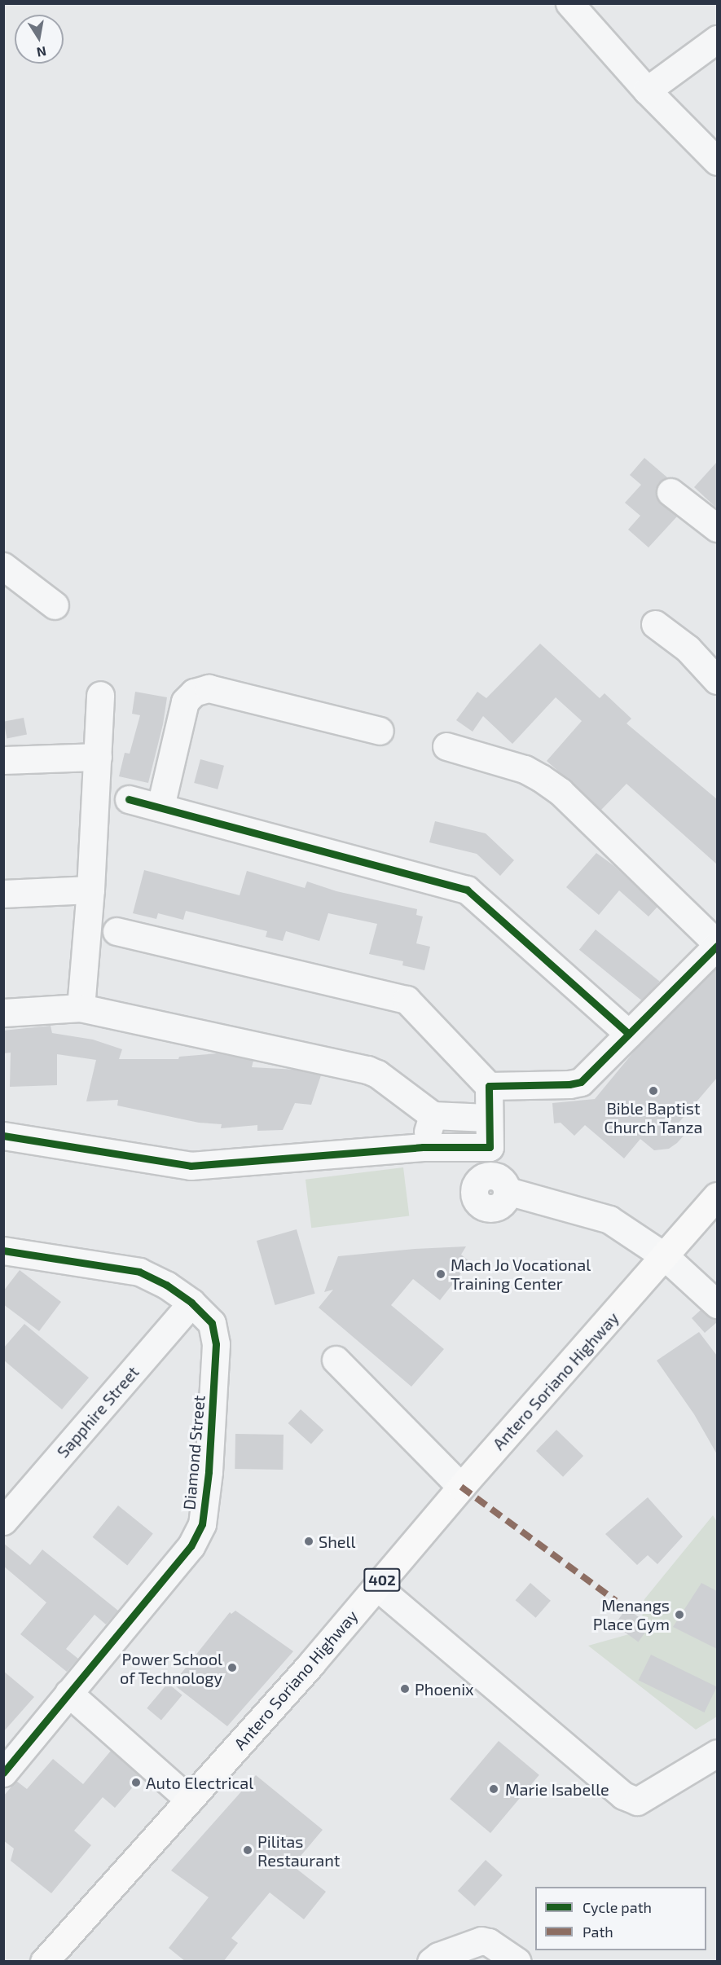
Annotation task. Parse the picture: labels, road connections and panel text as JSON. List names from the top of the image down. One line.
{"streets":{"main road":["Antero Soriano Highway","402"],"street":["Sapphire Street","Diamond Street"]},"crossings":[["Sapphire Street","Diamond Street"]],"places":["Bible Baptist Church Tanza","Mach Jo Vocational Training Center","Shell","Menangs Place Gym","Power School of Technology","Phoenix","Auto Electrical","Marie Isabelle","Pilitas Restaurant"],"legend":["Cycle path","Path"],"north":"bottom"}
